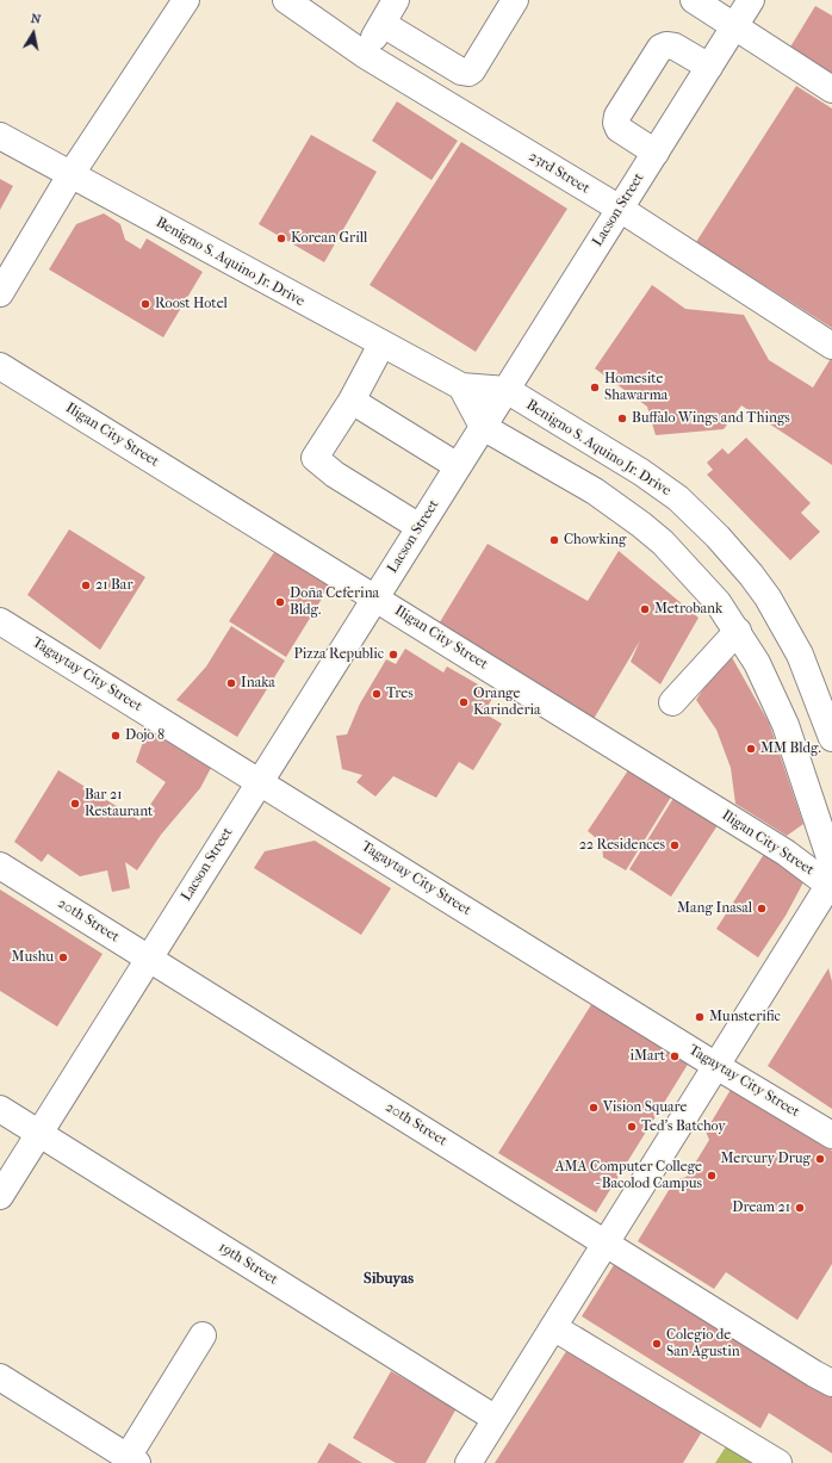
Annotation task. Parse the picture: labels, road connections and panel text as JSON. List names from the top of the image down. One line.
{"streets":{"street":["23rd Street","Lacson Street","Benigno S. Aquino Jr. Drive","Iligan City Street","Tagaytay City Street","20th Street","19th Street"]},"crossings":[["23rd Street","Lacson Street"],["Lacson Street","Benigno S. Aquino Jr. Drive"],["Lacson Street","Iligan City Street"],["Lacson Street","Tagaytay City Street"],["Lacson Street","20th Street"],["Lacson Street","19th Street"]],"districts":["Sibuyas"],"places":["Korean Grill","Roost Hotel","Homesite Shawarma","Buffalo Wings and Things","Chowking","21 Bar","Doña Ceferina Bldg.","Metrobank","Pizza Republic","Inaka","Tres","Orange Karinderia","Dojo 8","MM Bldg.","Bar 21 Restaurant","22 Residences","Mang Inasal","Mushu","Munsterific","iMart","Vision Square","Ted's Batchoy","Mercury Drug","AMA Computer College - Bacolod Campus","Dream 21","Colegio de San Agustin"],"north":"top"}
